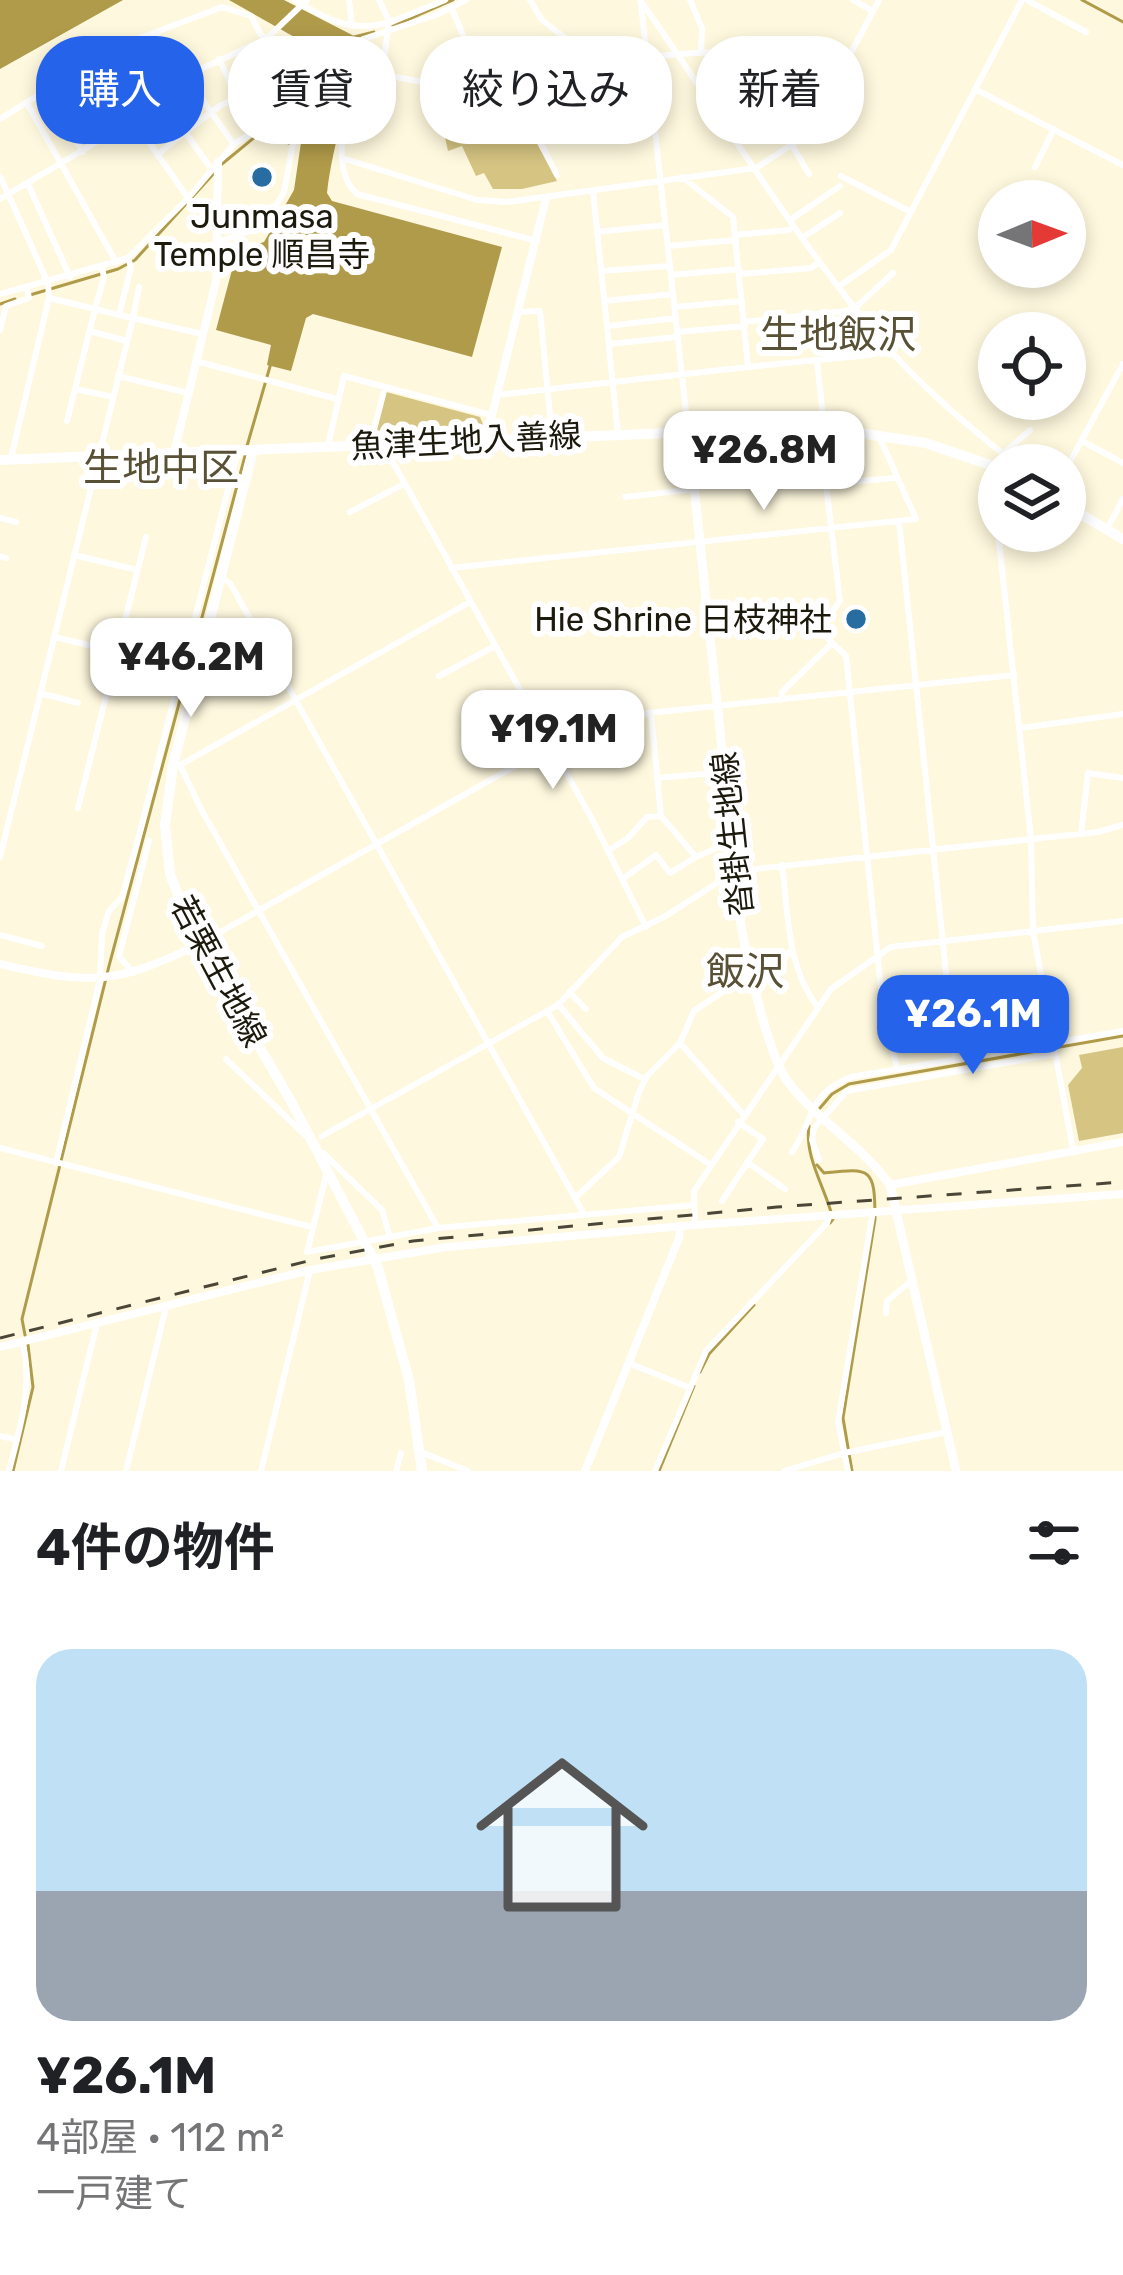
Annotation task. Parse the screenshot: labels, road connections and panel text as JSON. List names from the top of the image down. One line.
{"streets":{"main road":["魚津生地入善線","沓掛生地線","若栗生地線"]},"crossings":[["魚津生地入善線","沓掛生地線"],["魚津生地入善線","若栗生地線"]],"districts":["生地飯沢","生地中区","飯沢"],"places":["Junmasa Temple 順昌寺","Hie Shrine 日枝神社"],"north":"right","page":{"chip":["購入","賃貸","絞り込み","新着"],"price":["¥26.8M","¥46.2M","¥19.1M","¥26.1M"],"heading":"4件の物件","list":[{"name":"¥26.1M","note":"4部屋 · 112 m² · 一戸建て"}]}}
